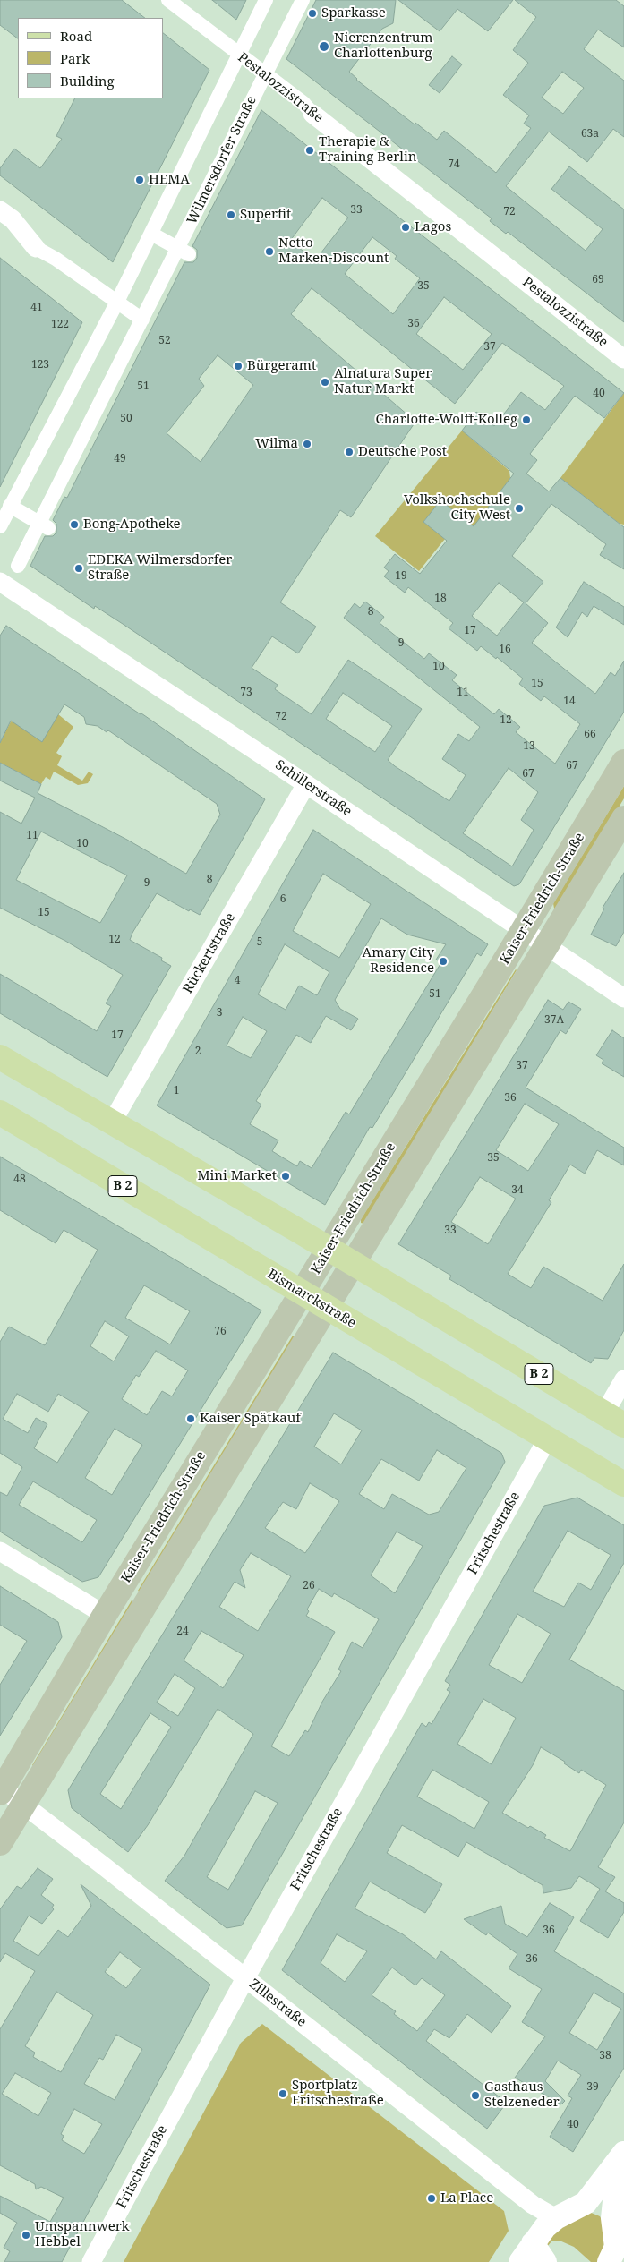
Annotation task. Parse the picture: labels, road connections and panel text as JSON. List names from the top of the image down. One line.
{"streets":{"main road":["Kaiser-Friedrich-Straße","B 2","Bismarckstraße"],"street":["Pestalozzistraße","Wilmersdorfer Straße","Schillerstraße","Rückertstraße","Fritschestraße","Zillestraße"]},"crossings":[["Pestalozzistraße","Wilmersdorfer Straße"],["Schillerstraße","Kaiser-Friedrich-Straße"],["Schillerstraße","Rückertstraße"],["Kaiser-Friedrich-Straße","B 2"],["Kaiser-Friedrich-Straße","Bismarckstraße"],["Kaiser-Friedrich-Straße","Zillestraße"],["Rückertstraße","B 2"],["Bismarckstraße","Fritschestraße"],["Fritschestraße","Zillestraße"]],"places":["Sparkasse","Nierenzentrum Charlottenburg","Therapie & Training Berlin","HEMA","Superfit","Lagos","Netto Marken-Discount","Bürgeramt","Alnatura Super Natur Markt","Charlotte-Wolff-Kolleg","Wilma","Deutsche Post","Volkshochschule City West","Bong-Apotheke","EDEKA Wilmersdorfer Straße","Amary City Residence","Mini Market","Kaiser Spätkauf","Sportplatz Fritschestraße","Gasthaus Stelzeneder","La Place","Umspannwerk Hebbel"],"house_numbers":["63a","74","33","72","69","35","41","36","122","52","37","123","51","40","50","49","19","18","8","17","9","16","10","15","73","11","14","72","12","66","13","67","67","11","10","8","9","6","15","12","5","4","51","3","37A","17","2","37","1","36","35","48","34","33","76","26","24","36","36","38","39","40"],"legend":["Road","Park","Building"]}
